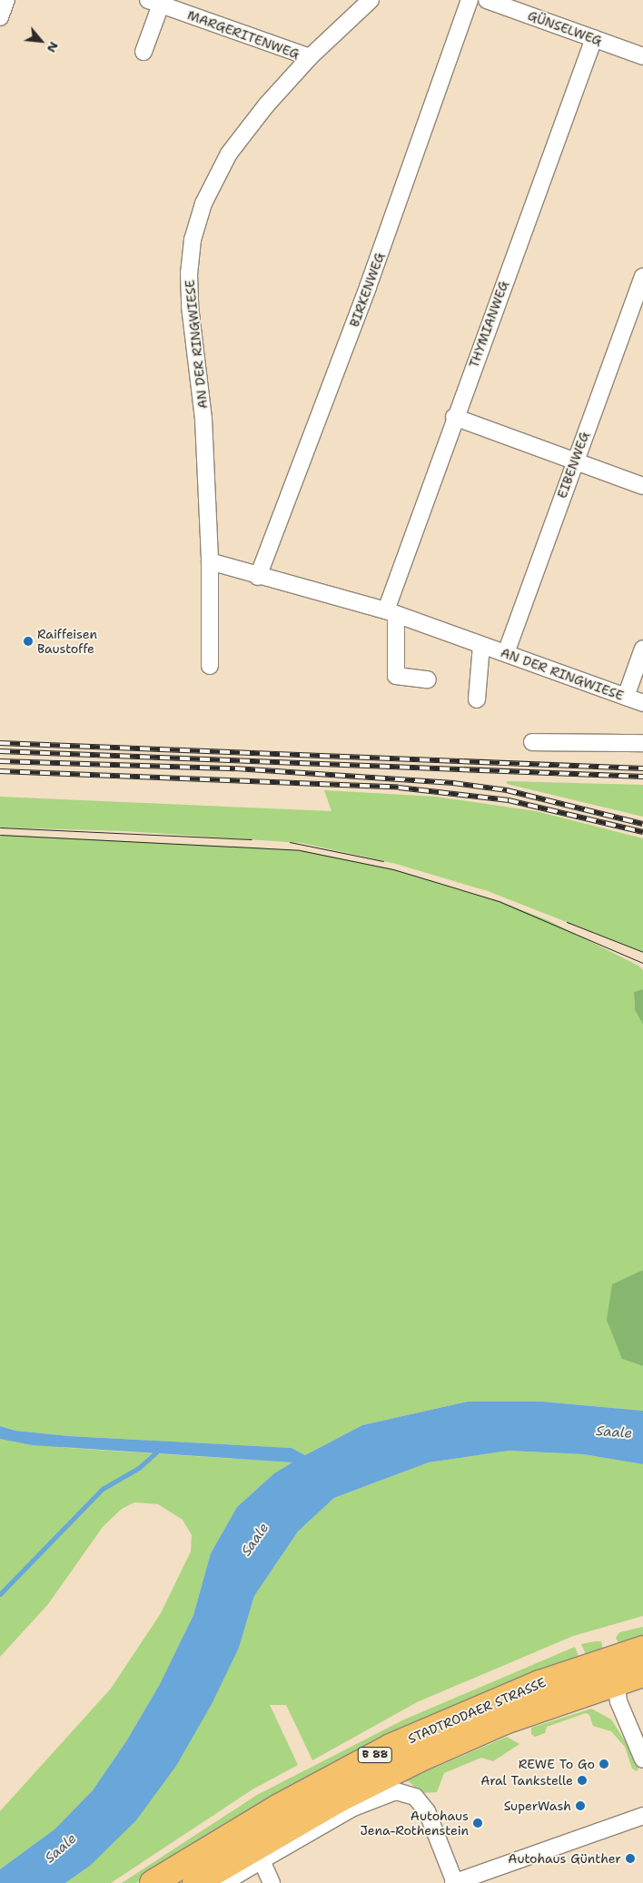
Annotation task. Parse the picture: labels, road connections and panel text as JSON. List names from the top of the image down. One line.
{"streets":{"main road":["STADTRODAER STRASSE","B 88"],"street":["GÜNSELWEG","MARGERITENWEG","BIRKENWEG","THYMIANWEG","AN DER RINGWIESE","EIBENWEG"]},"crossings":[["GÜNSELWEG","THYMIANWEG"],["MARGERITENWEG","AN DER RINGWIESE"],["BIRKENWEG","AN DER RINGWIESE"],["THYMIANWEG","AN DER RINGWIESE"],["AN DER RINGWIESE","EIBENWEG"]],"water":["Saale"],"places":["Raiffeisen Baustoffe","REWE To Go","Aral Tankstelle","SuperWash","Autohaus Jena-Rothenstein","Autohaus Günther"],"north":"bottom right"}
